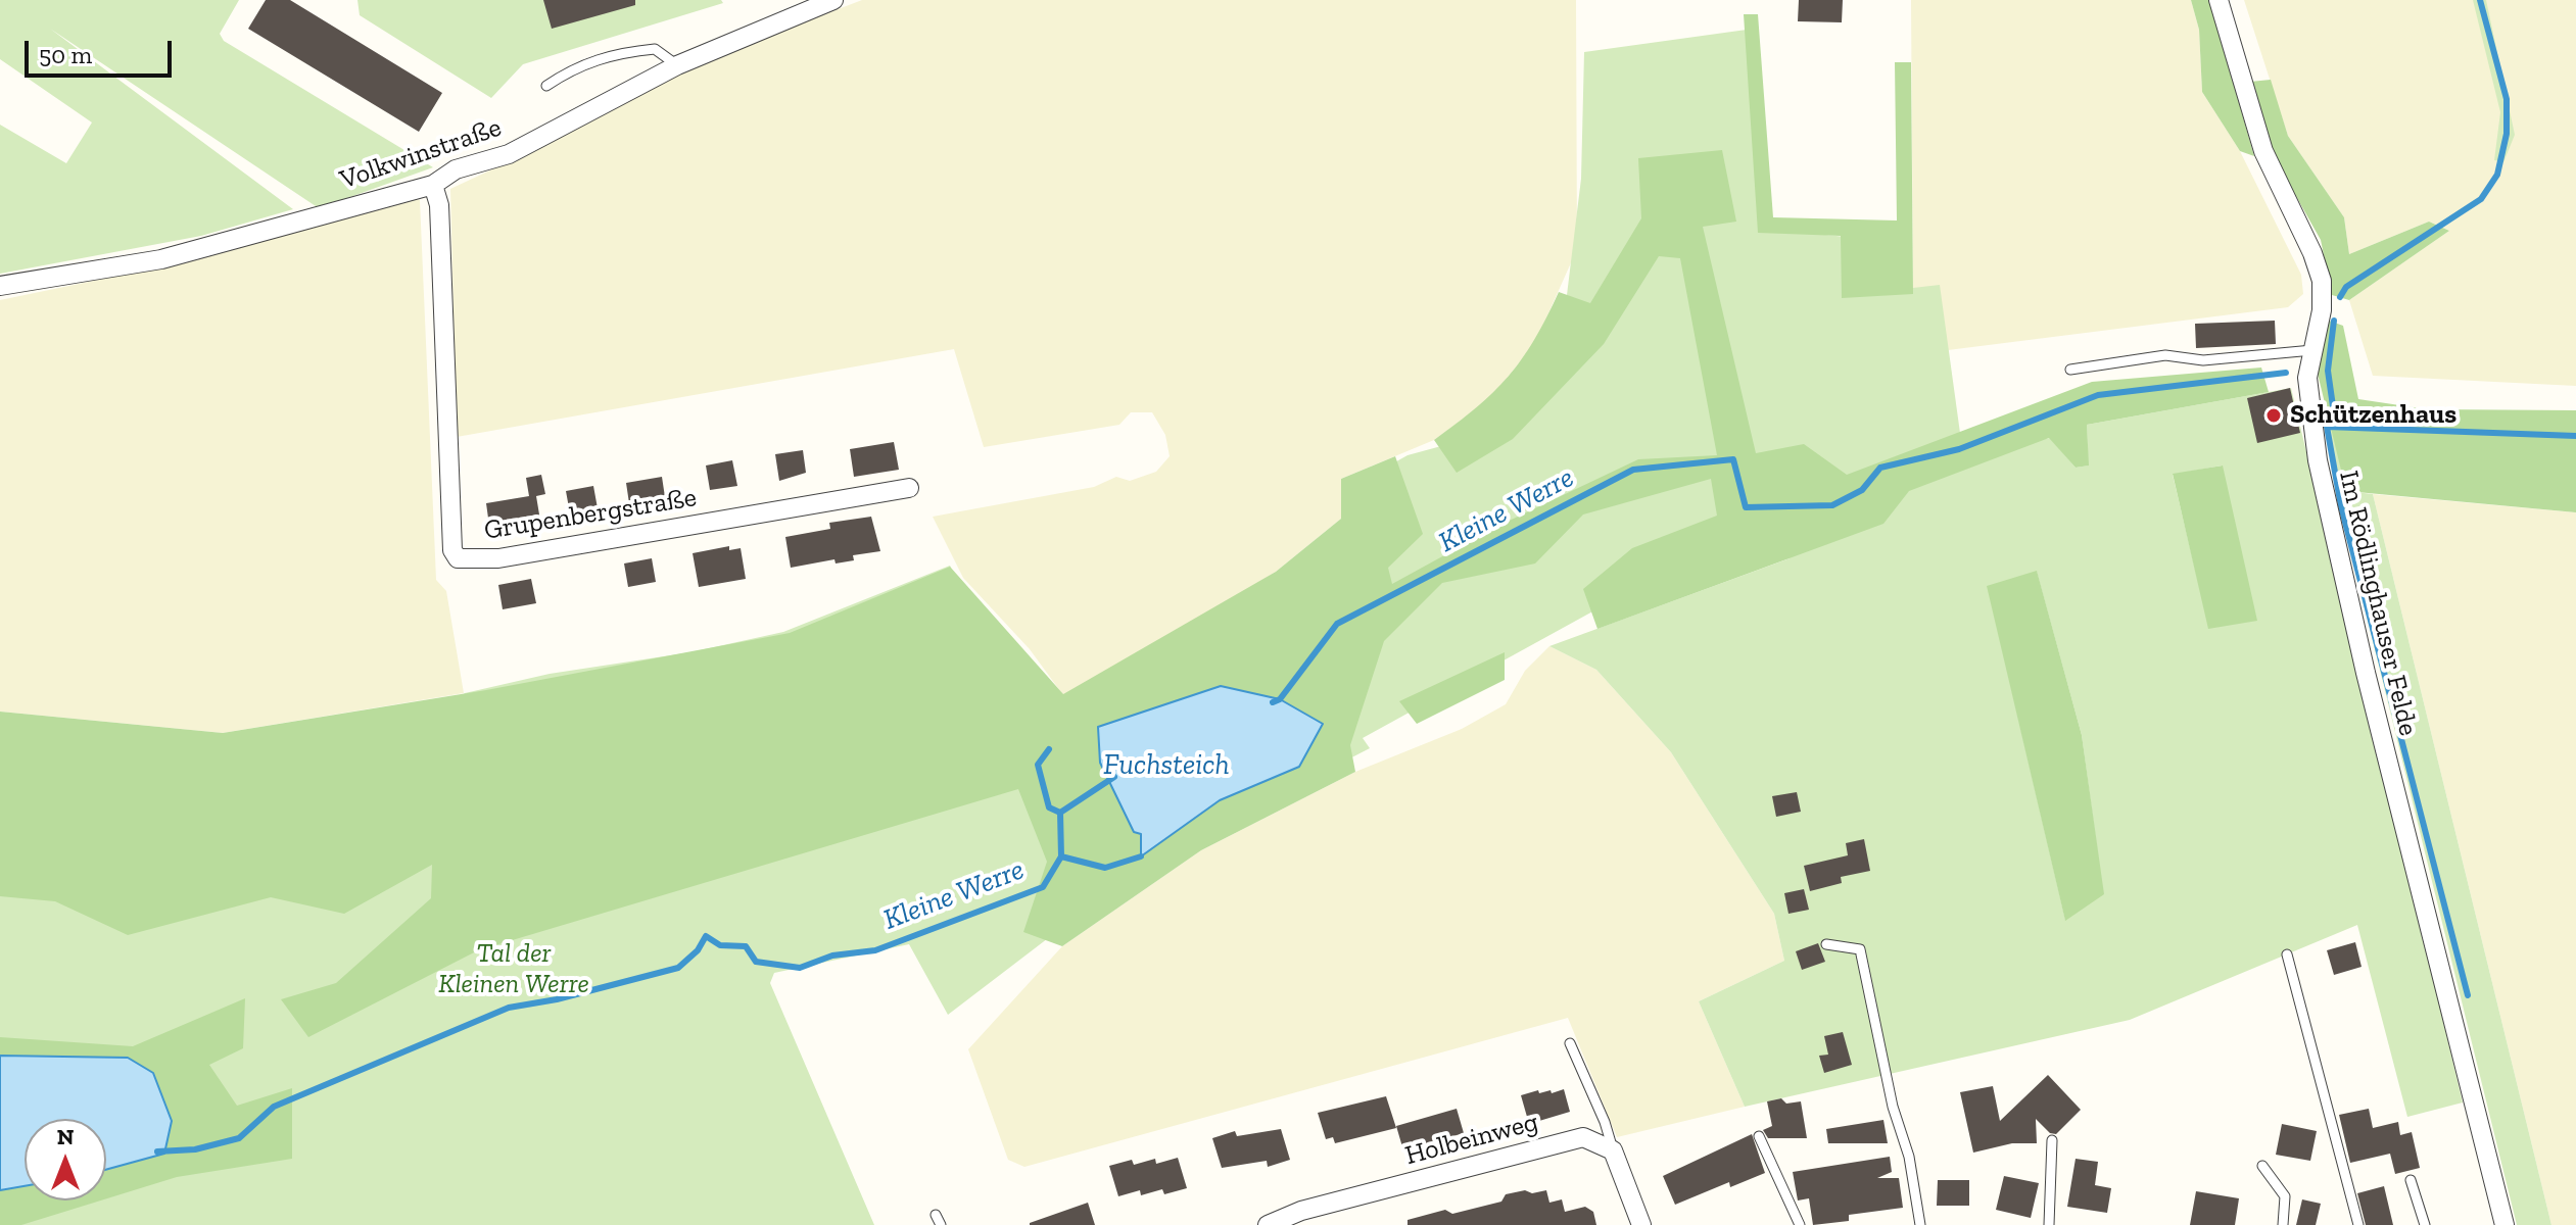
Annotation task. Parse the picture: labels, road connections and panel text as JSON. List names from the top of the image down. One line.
{"streets":{"street":["Volkwinstraße","Grupenbergstraße","Im Rödlinghauser Felde","Holbeinweg"]},"crossings":[["Volkwinstraße","Grupenbergstraße"]],"water":["Kleine Werre","Fuchsteich"],"parks":["Tal der Kleinen Werre"],"places":["Schützenhaus"],"scale_bar":"50 m","north":"top"}
